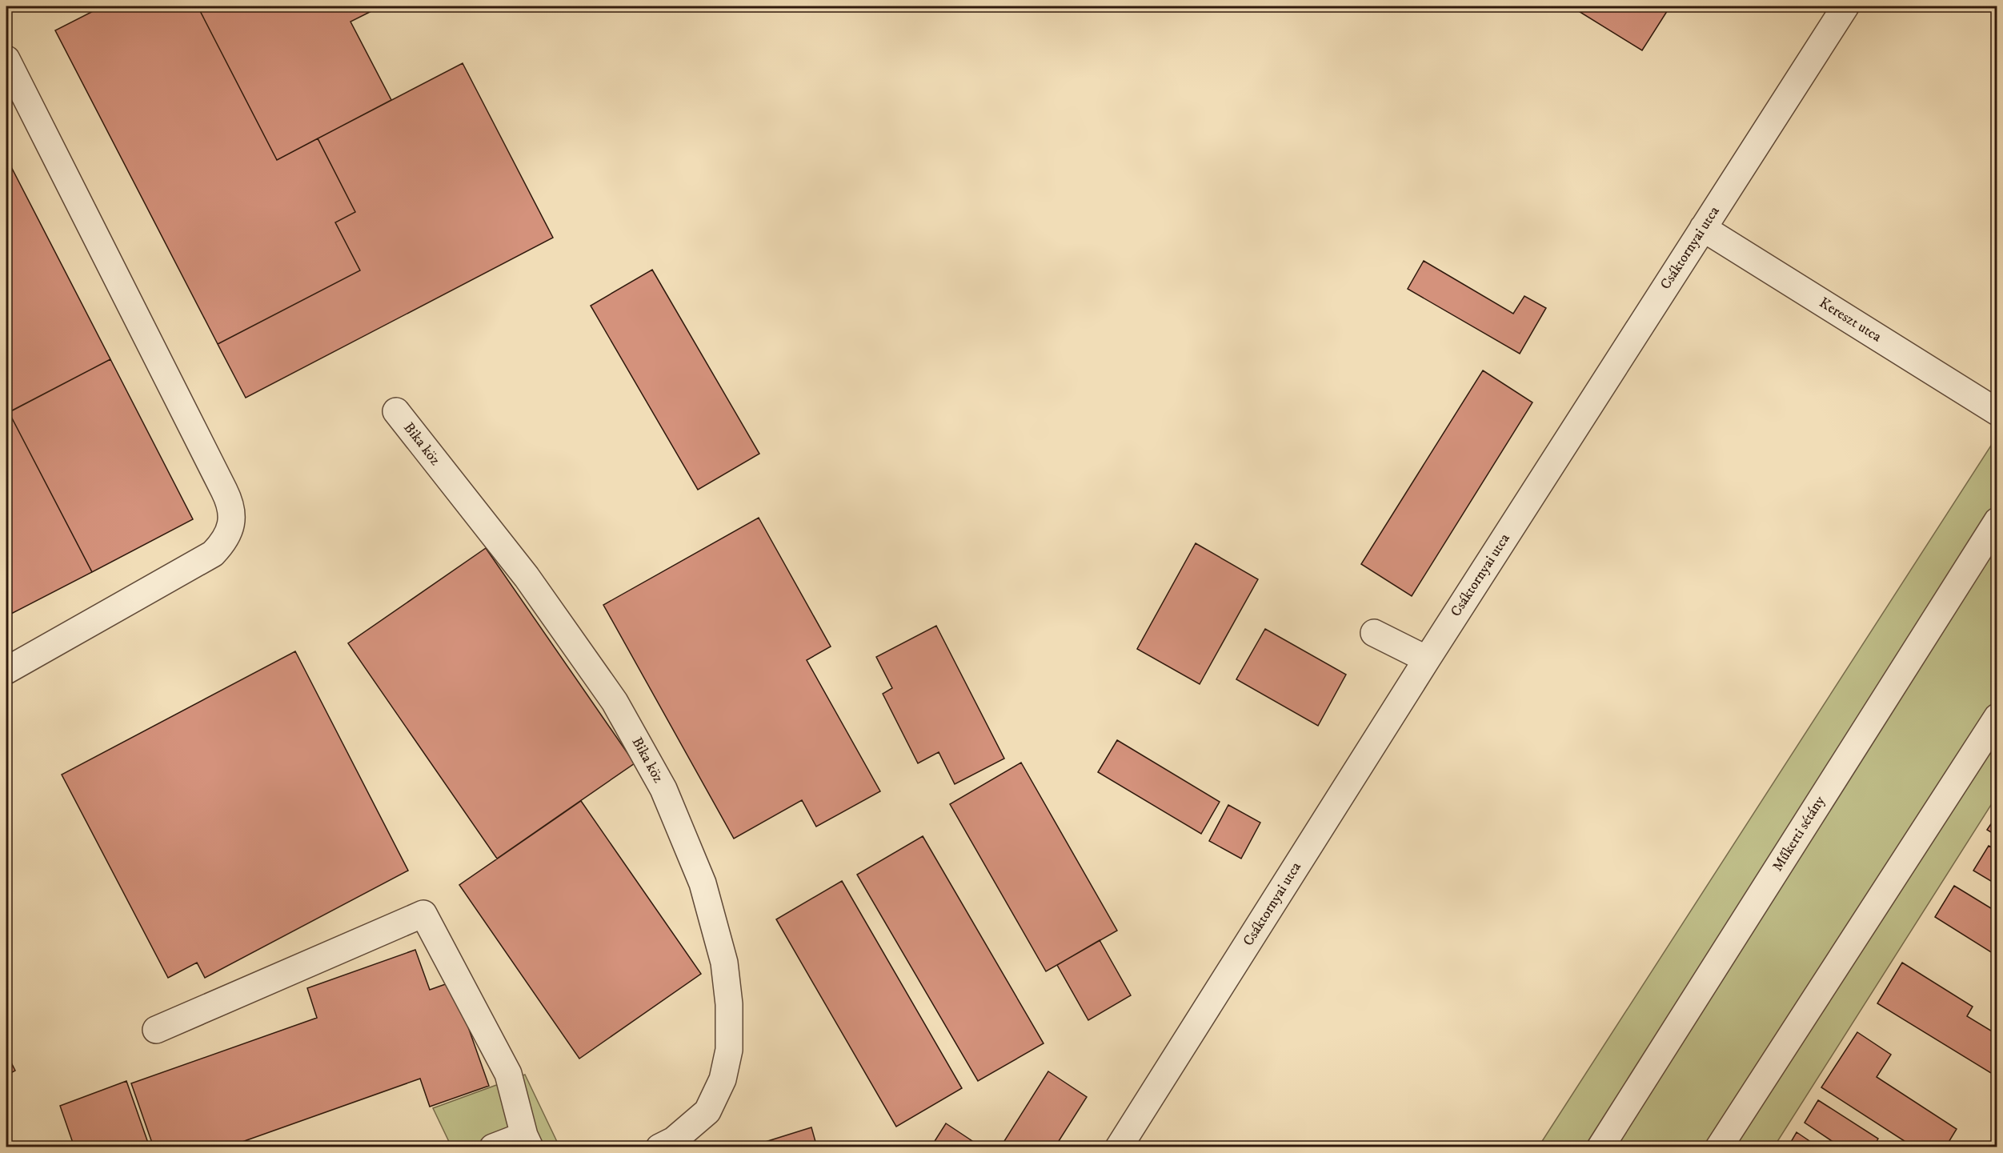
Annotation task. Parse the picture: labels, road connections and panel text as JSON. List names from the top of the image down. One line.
{"streets":{"street":["Csáktornyai utca","Kereszt utca","Bika köz","Műkerti sétány"]},"crossings":[["Csáktornyai utca","Kereszt utca"]]}
